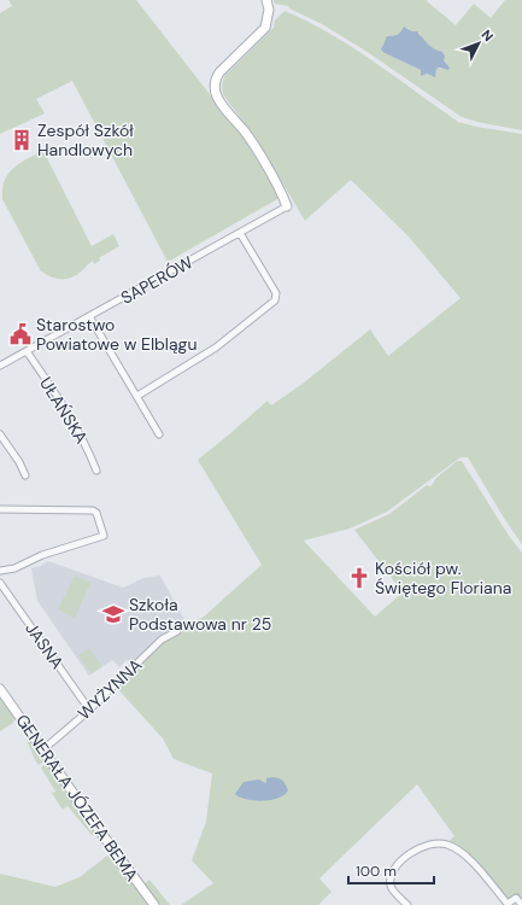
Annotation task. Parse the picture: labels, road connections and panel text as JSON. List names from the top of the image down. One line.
{"streets":{"street":["SAPERÓW","UŁAŃSKA","JASNA","WYŻYNNA","GENERAŁA JÓZEFA BEMA"]},"crossings":[["SAPERÓW","UŁAŃSKA"],["JASNA","WYŻYNNA"],["WYŻYNNA","GENERAŁA JÓZEFA BEMA"]],"places":{"building":["Zespół Szkół Handlowych"],"public building":["Starostwo Powiatowe w Elblągu"],"church":["Kościół pw. Świętego Floriana"],"school or university":["Szkoła Podstawowa nr 25"]},"scale_bar":"100 m","north":"top right"}
